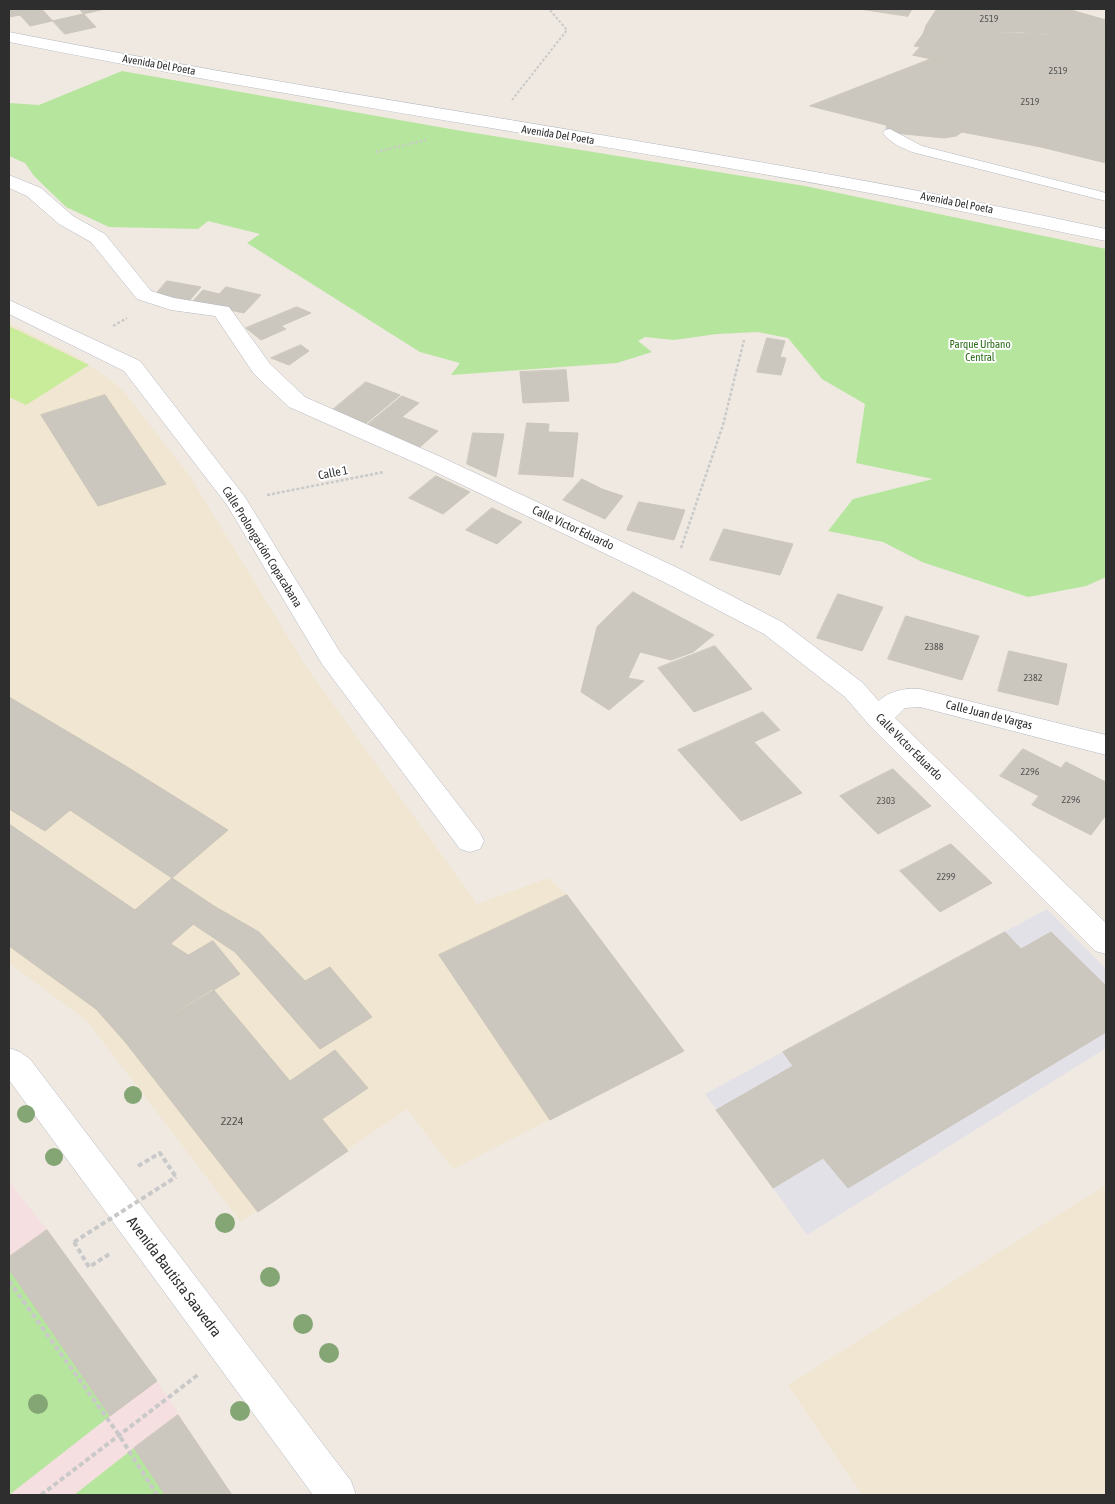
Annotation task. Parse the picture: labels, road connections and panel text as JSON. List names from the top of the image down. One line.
{"streets":{"main road":["Avenida Del Poeta","Calle Victor Eduardo","Calle Prolongación Copacabana","Calle Juan de Vargas","Avenida Bautista Saavedra"],"path":["Calle 1"]},"crossings":[["Calle 1","Calle Victor Eduardo"],["Calle 1","Calle Prolongación Copacabana"],["Calle Victor Eduardo","Calle Juan de Vargas"]],"parks":["Parque Urbano Central"],"house_numbers":["2519","2519","2519","2388","2382","2296","2296","2303","2299","2224"]}
